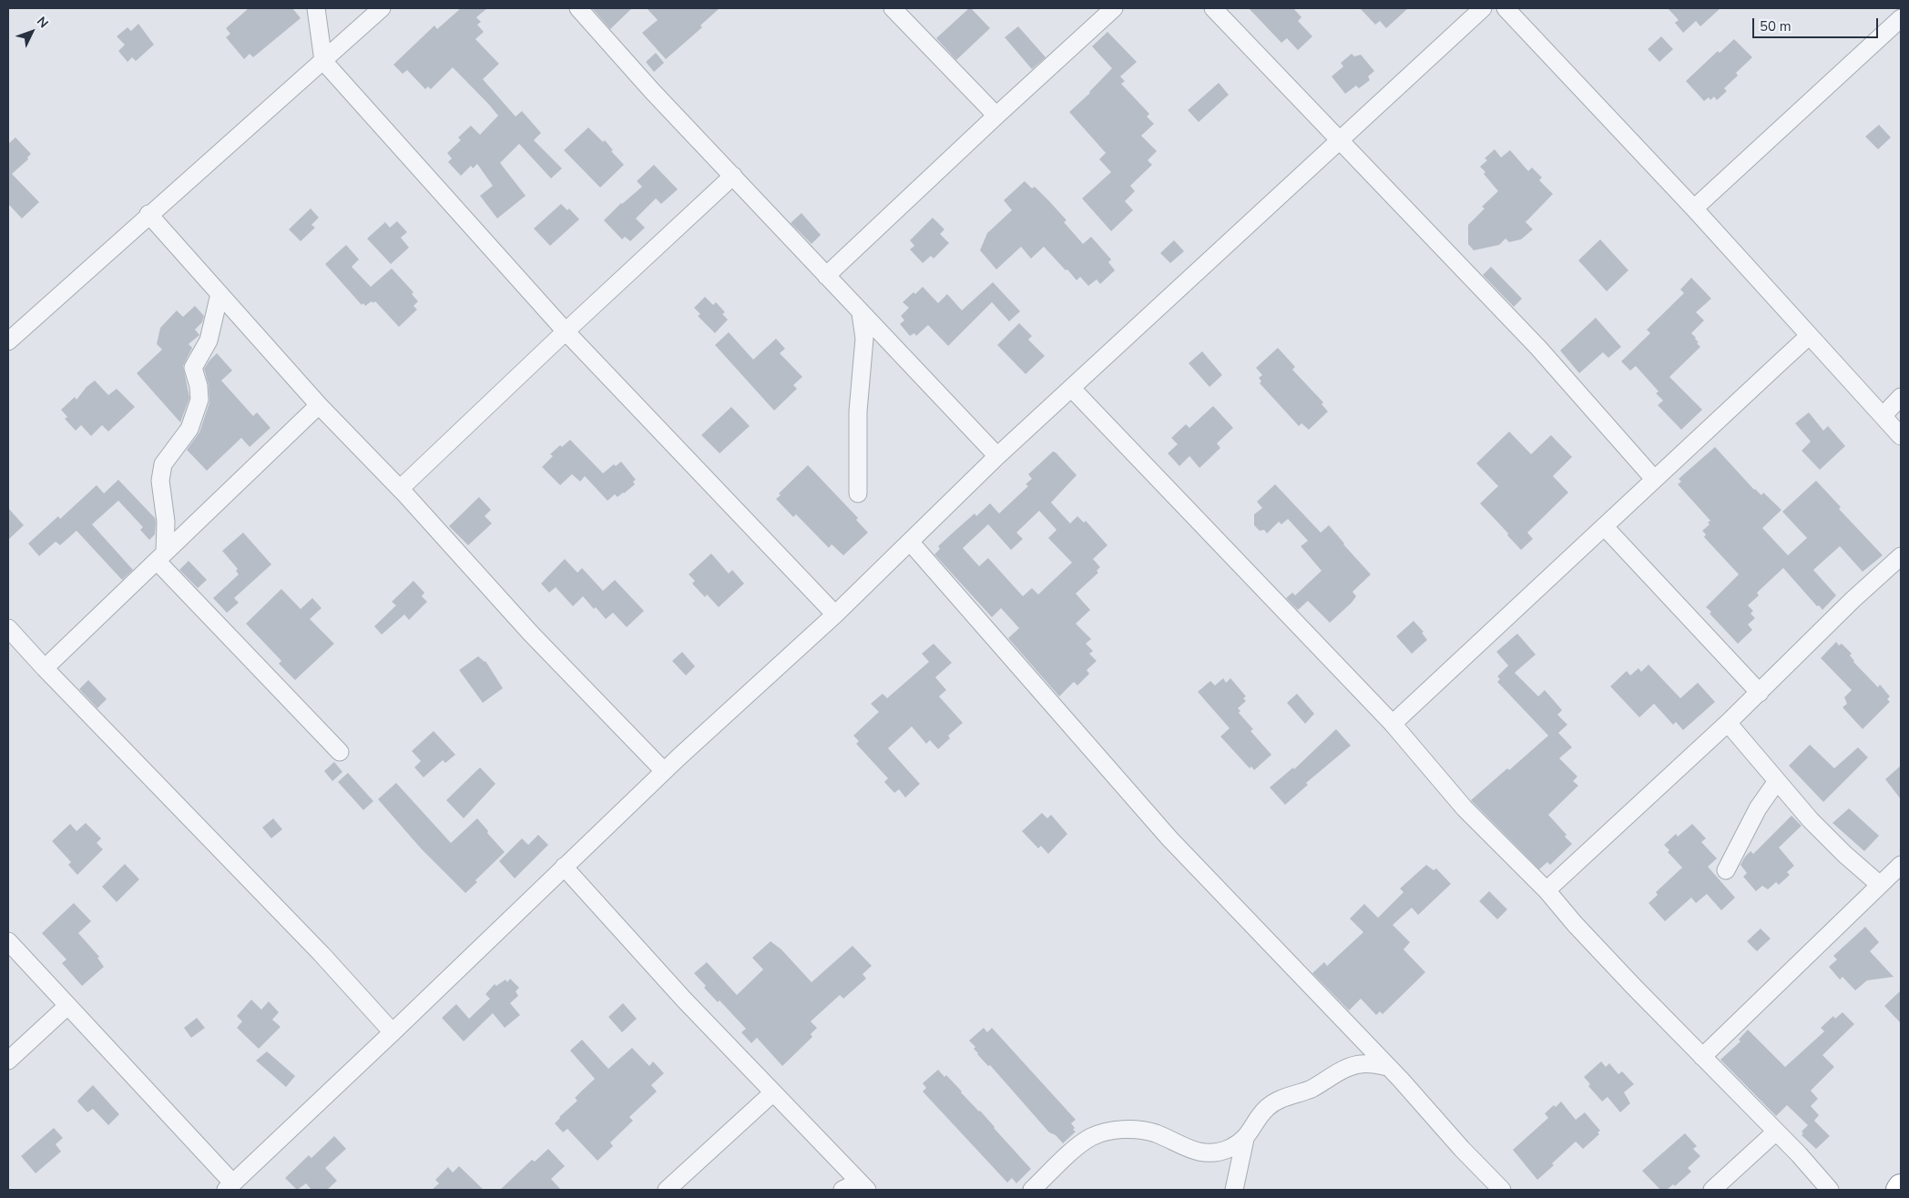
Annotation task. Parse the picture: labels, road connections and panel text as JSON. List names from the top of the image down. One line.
{"scale_bar":"50 m","north":"top right"}
